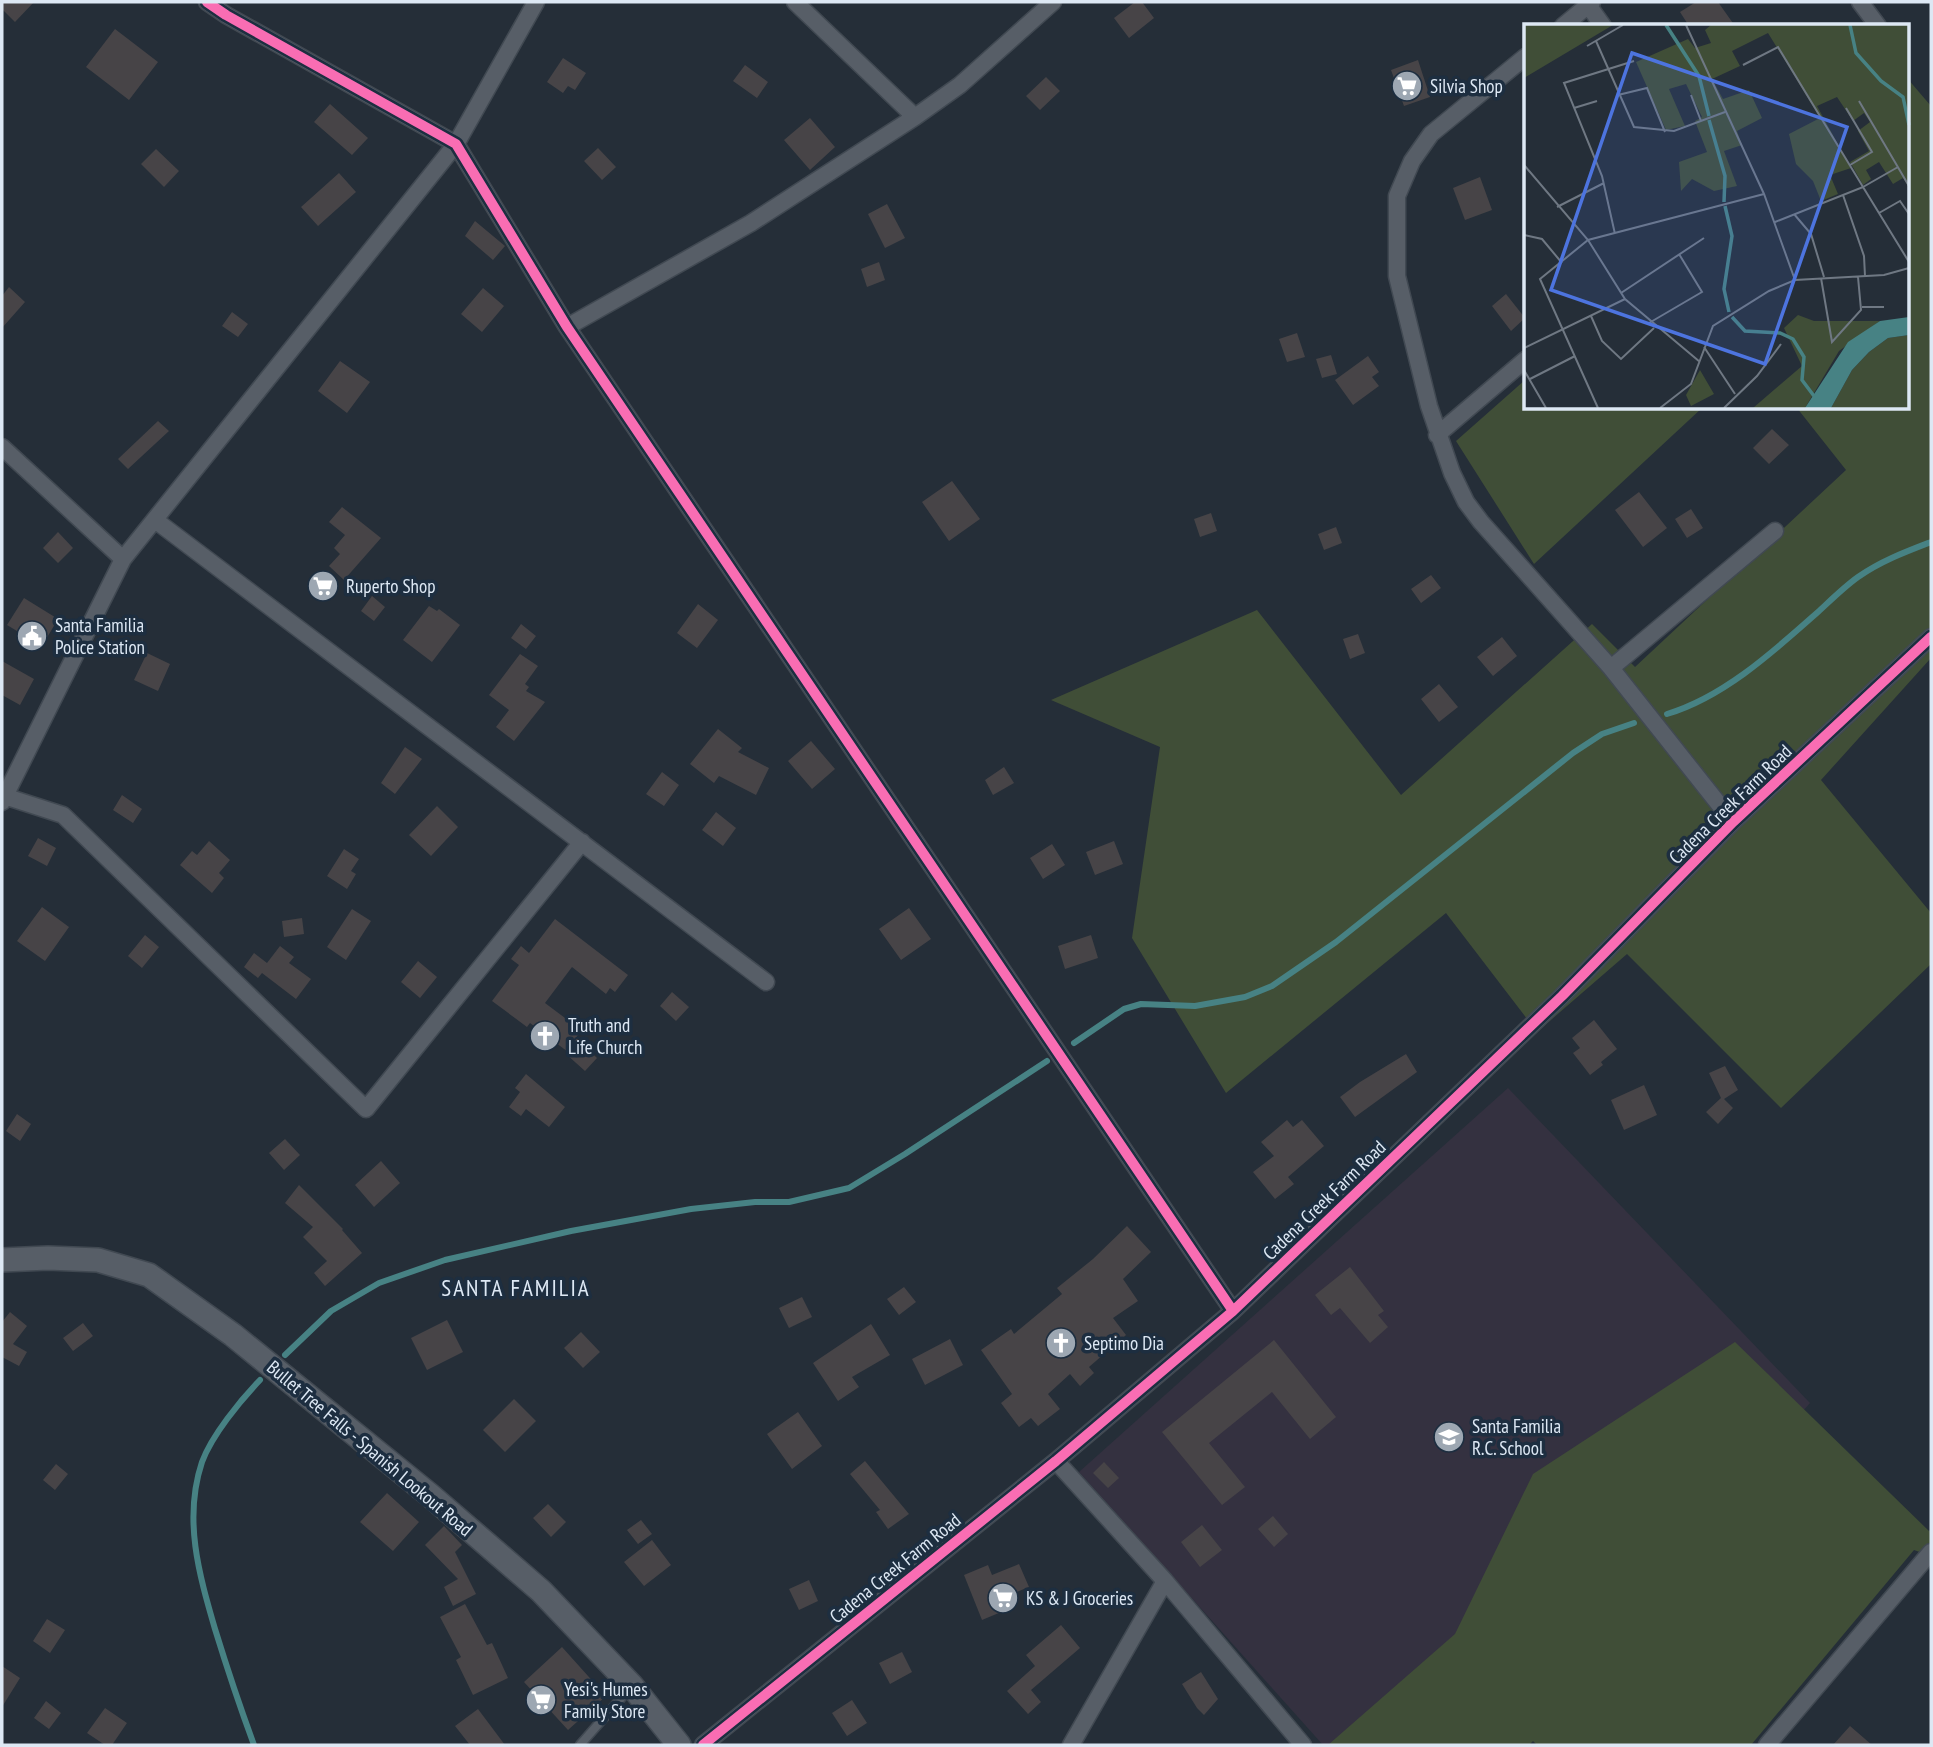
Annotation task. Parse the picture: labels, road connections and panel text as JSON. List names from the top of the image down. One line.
{"streets":{"main road":["Bullet Tree Falls - Spanish Lookout Road"],"street":["Cadena Creek Farm Road"]},"districts":["SANTA FAMILIA"],"places":{"supermarket":["Silvia Shop","Ruperto Shop","KS & J Groceries","Yesi's Humes Family Store"],"public building":["Santa Familia Police Station"],"church":["Truth and Life Church","Septimo Dia"],"school or university":["Santa Familia R.C. School"]}}
